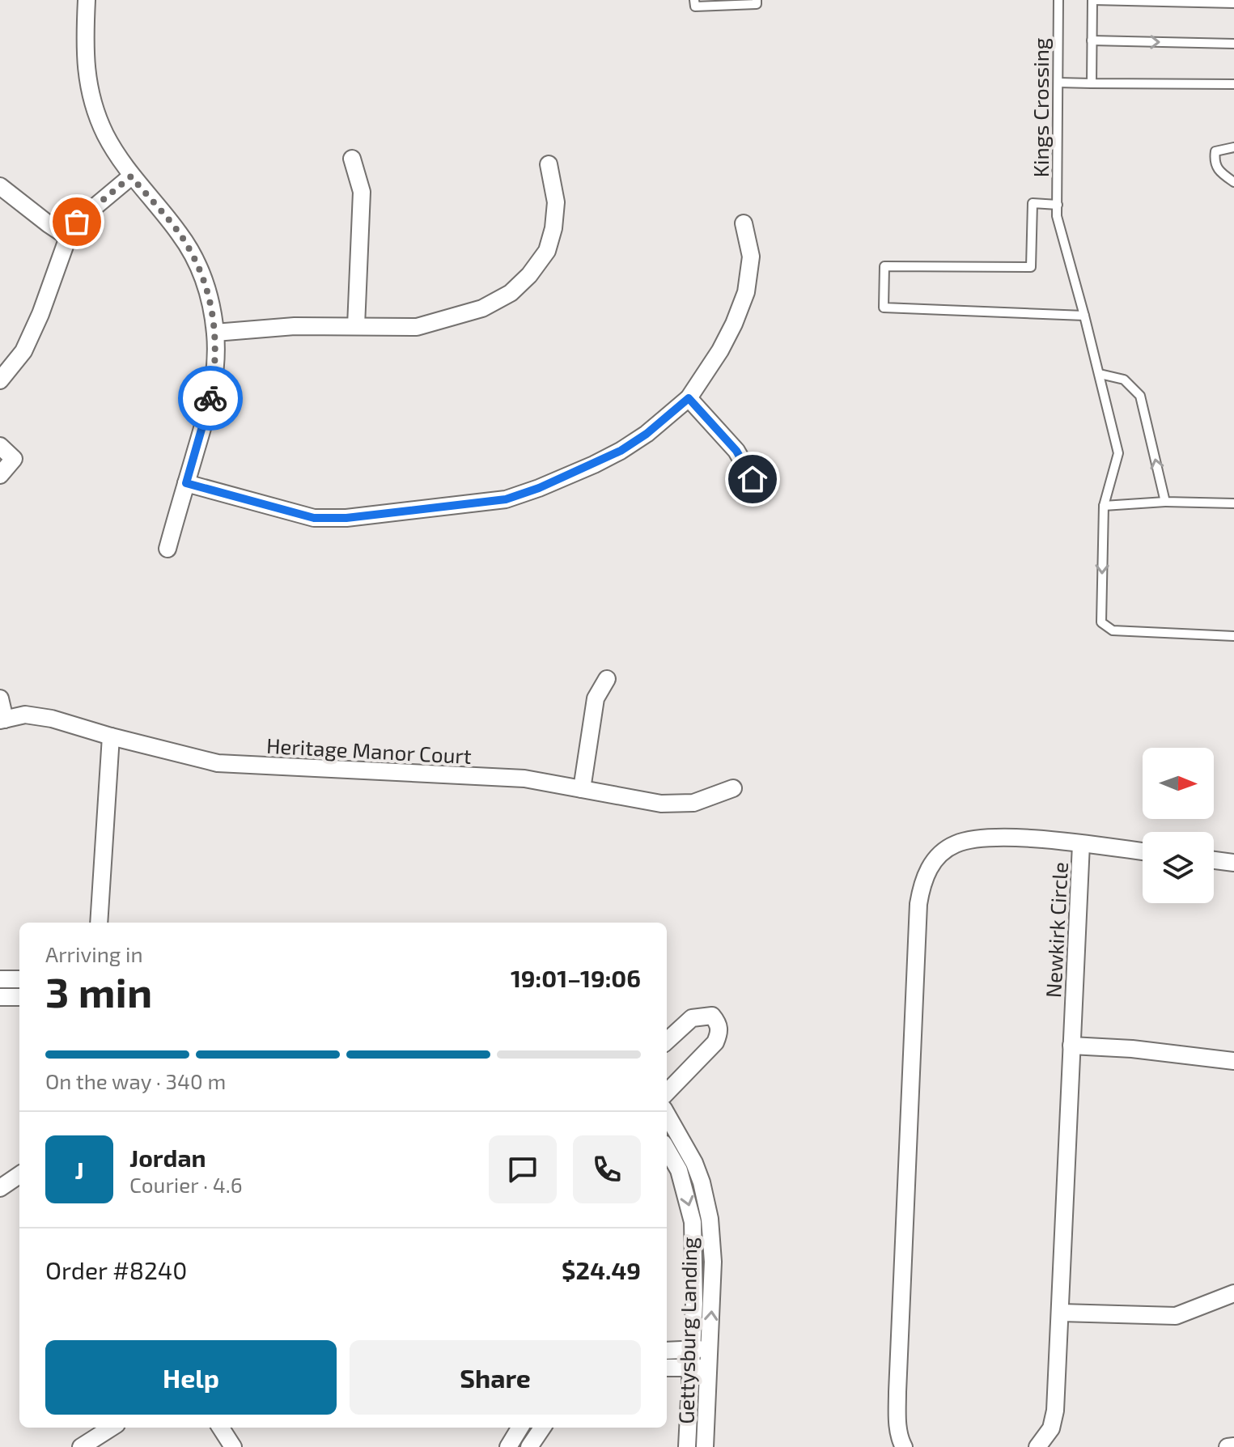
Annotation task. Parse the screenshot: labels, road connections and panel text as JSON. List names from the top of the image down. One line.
{"streets":{"street":["Heritage Manor Court","Newkirk Circle","Gettysburg Landing"],"lane":["Kings Crossing"]},"north":"right","page":{"heading":["3 min","Arriving in","19:01–19:06"],"panel":["Jordan","Courier · 4.6","Order #8240","$24.49"],"bar":"On the way · 340 m","round":"J","buttons":["Help","Share"]}}
